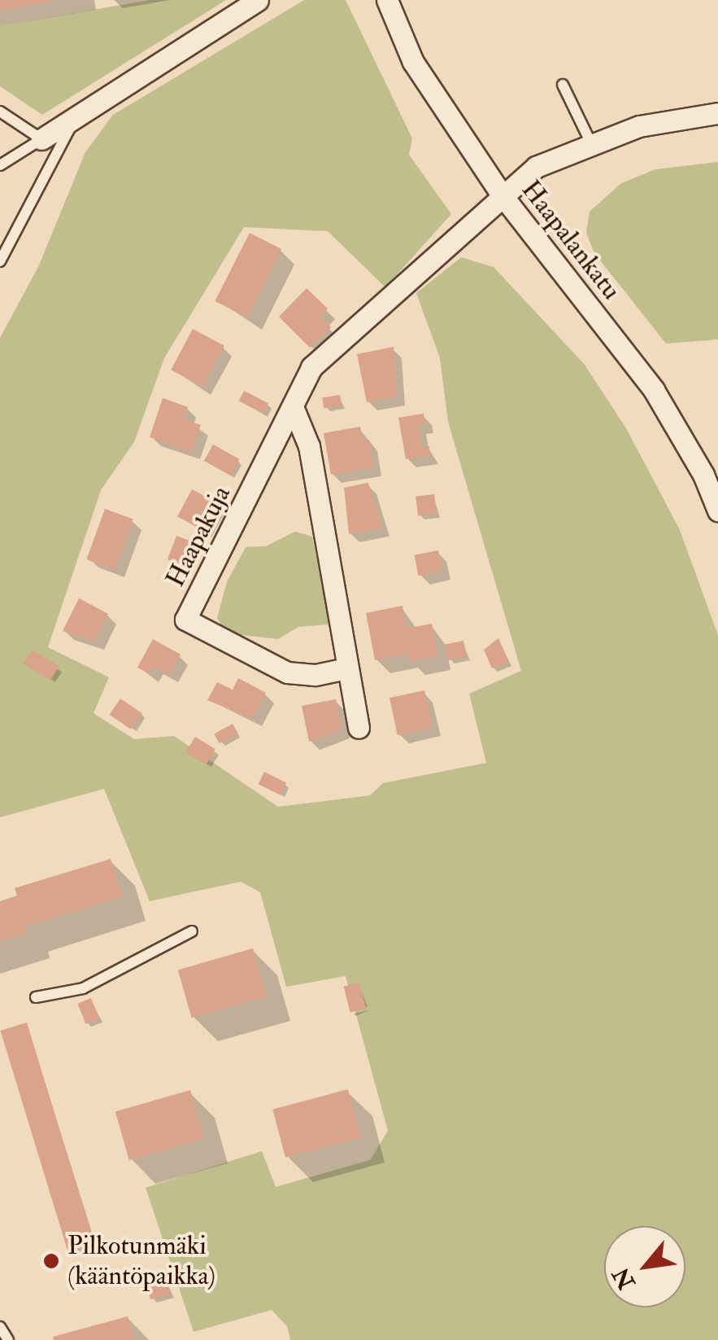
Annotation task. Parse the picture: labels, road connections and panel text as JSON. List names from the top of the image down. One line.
{"streets":{"street":["Haapalankatu","Haapakuja"]},"crossings":[["Haapalankatu","Haapakuja"]],"places":["Pilkotunmäki (kääntöpaikka)"],"north":"bottom left"}
